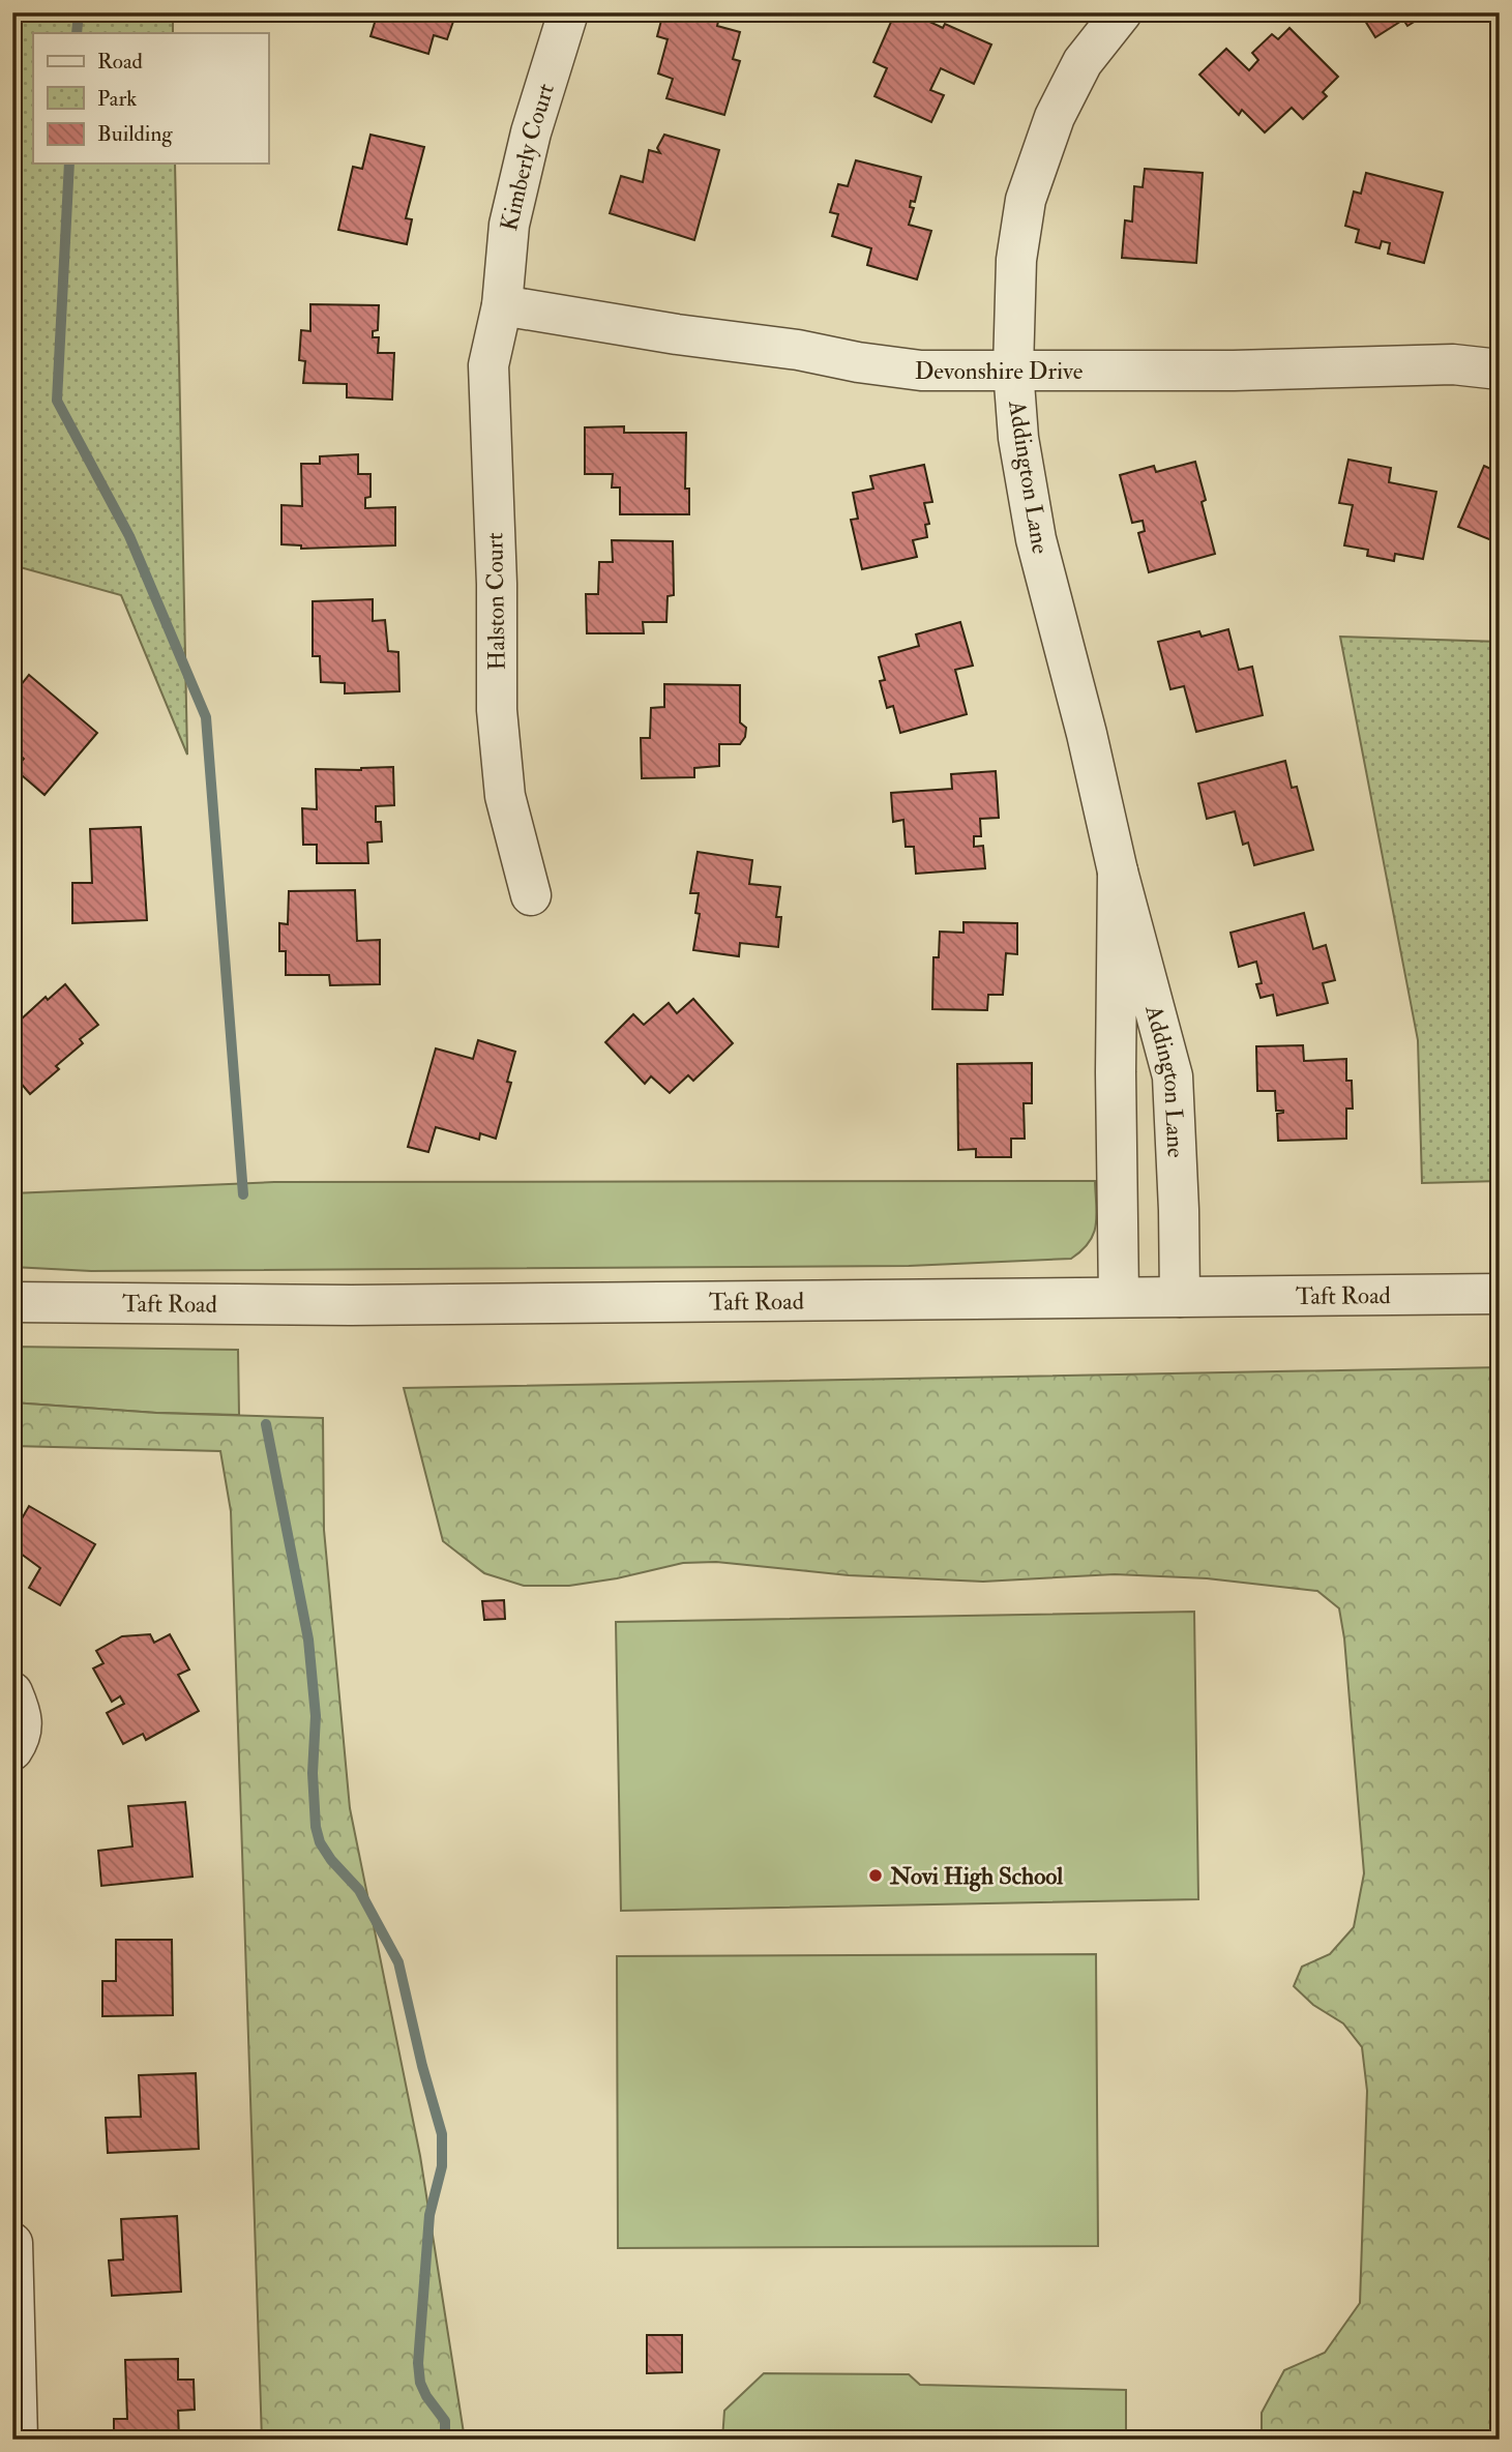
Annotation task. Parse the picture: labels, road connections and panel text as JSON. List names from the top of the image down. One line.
{"streets":{"street":["Kimberly Court","Devonshire Drive","Addington Lane","Halston Court","Taft Road"]},"crossings":[["Kimberly Court","Devonshire Drive"],["Kimberly Court","Halston Court"],["Devonshire Drive","Addington Lane"],["Devonshire Drive","Halston Court"],["Addington Lane","Taft Road"]],"places":["Novi High School"],"legend":["Road","Park","Building"]}
